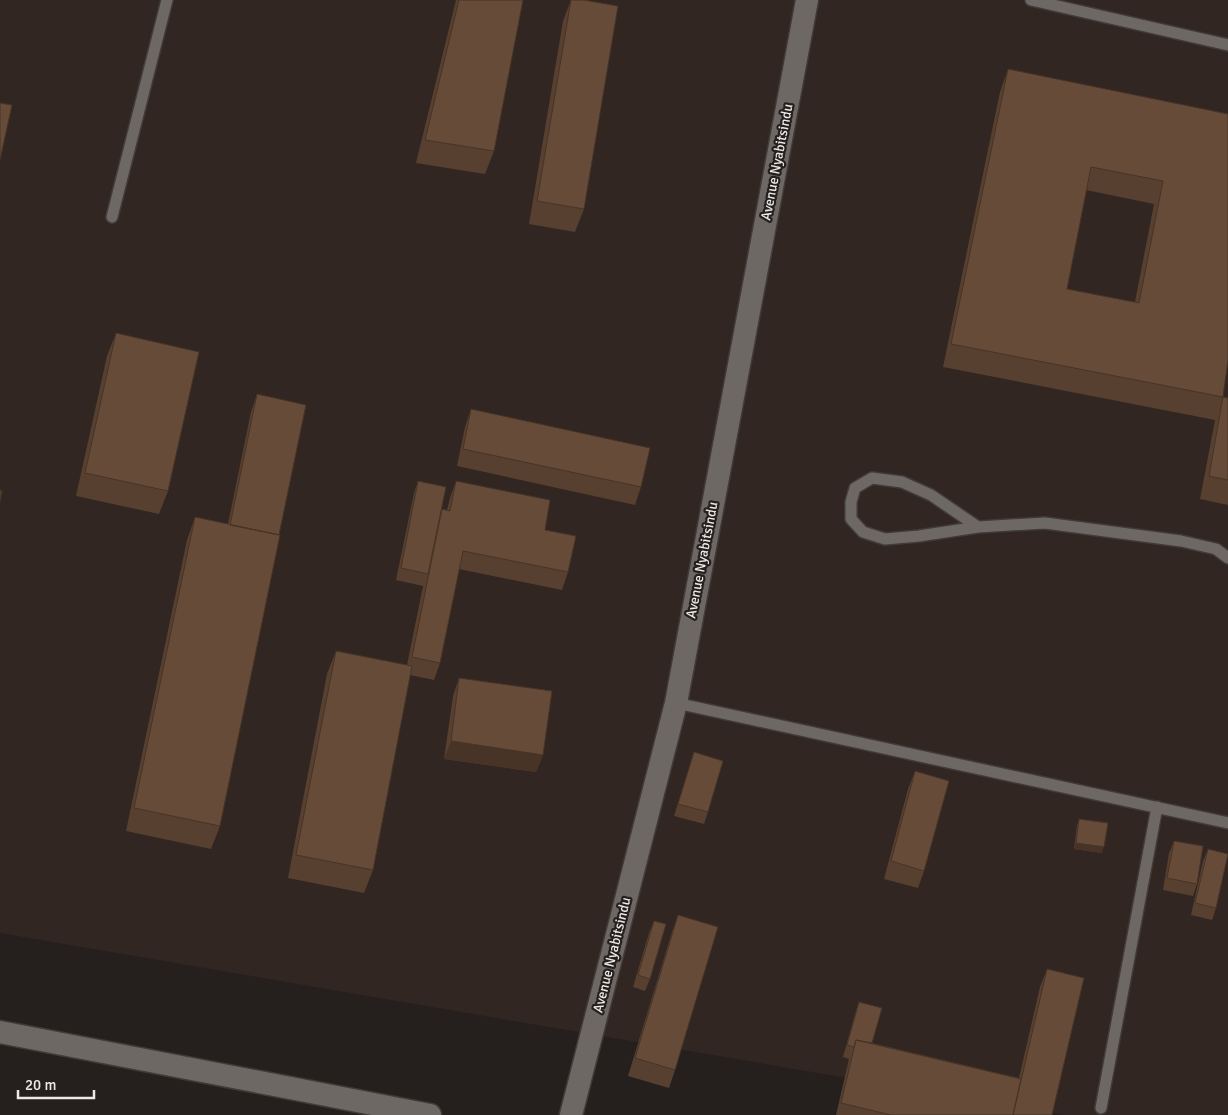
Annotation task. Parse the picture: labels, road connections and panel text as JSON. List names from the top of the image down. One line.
{"streets":{"street":["Avenue Nyabitsindu"]},"scale_bar":"20 m"}
